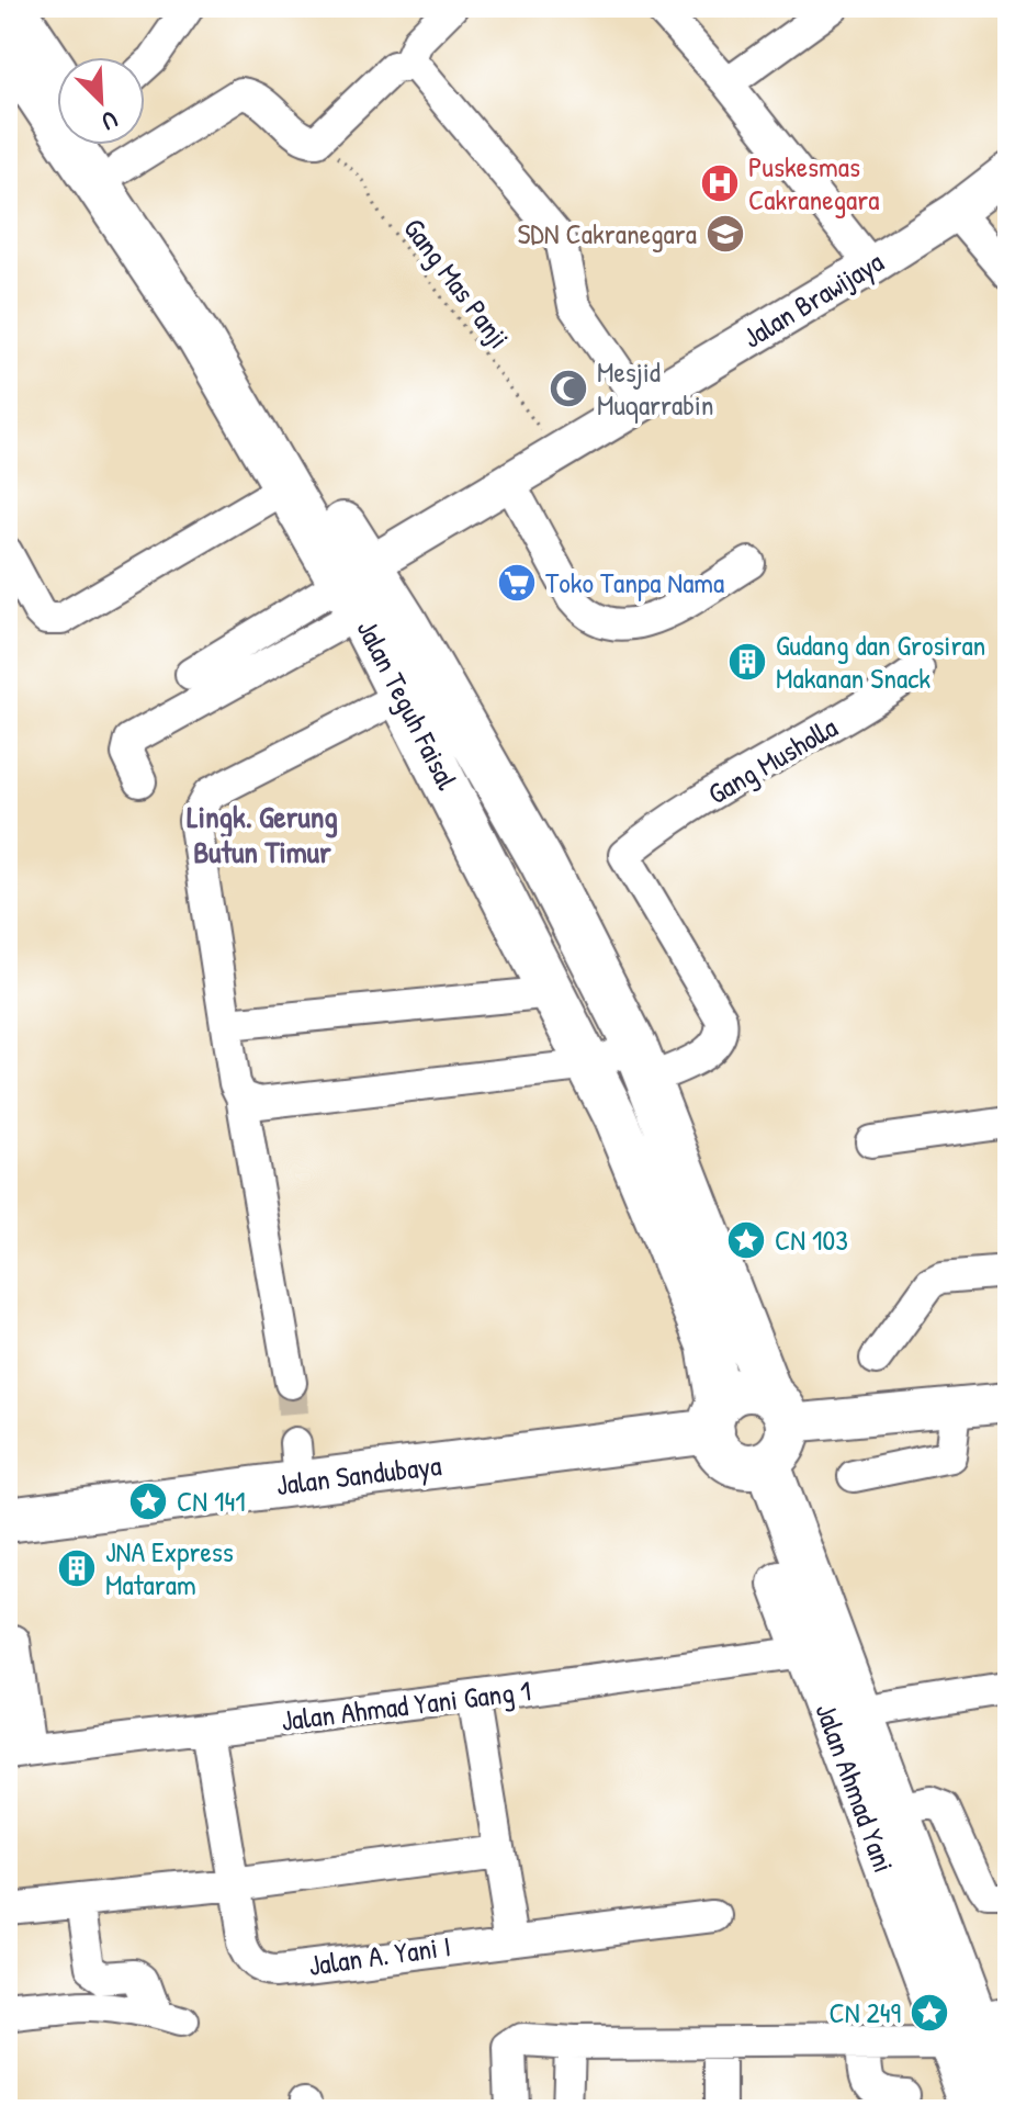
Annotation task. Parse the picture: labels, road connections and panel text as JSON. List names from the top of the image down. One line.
{"streets":{"highway":["Jalan Teguh Faisal","Jalan Sandubaya","Jalan Ahmad Yani"],"main road":["Jalan Brawijaya"],"street":["Gang Musholla","Jalan Ahmad Yani Gang 1","Jalan A. Yani I"],"path":["Gang Mas Panji"]},"crossings":[["Gang Mas Panji","Jalan Brawijaya"],["Jalan Brawijaya","Jalan Teguh Faisal"],["Jalan Teguh Faisal","Gang Musholla"],["Jalan Teguh Faisal","Jalan Sandubaya"],["Jalan Teguh Faisal","Jalan Ahmad Yani"],["Jalan Sandubaya","Jalan Ahmad Yani"],["Jalan Ahmad Yani Gang 1","Jalan Ahmad Yani"]],"districts":["Lingk. Gerung Butun Timur"],"places":{"hospital":["Puskesmas Cakranegara"],"school or university":["SDN Cakranegara"],"mosque":["Mesjid Muqarrabin"],"supermarket":["Toko Tanpa Nama"],"building":["Gudang dan Grosiran Makanan Snack","JNA Express Mataram"],"place":["CN 103","CN 141","CN 249"]},"north":"bottom right"}
